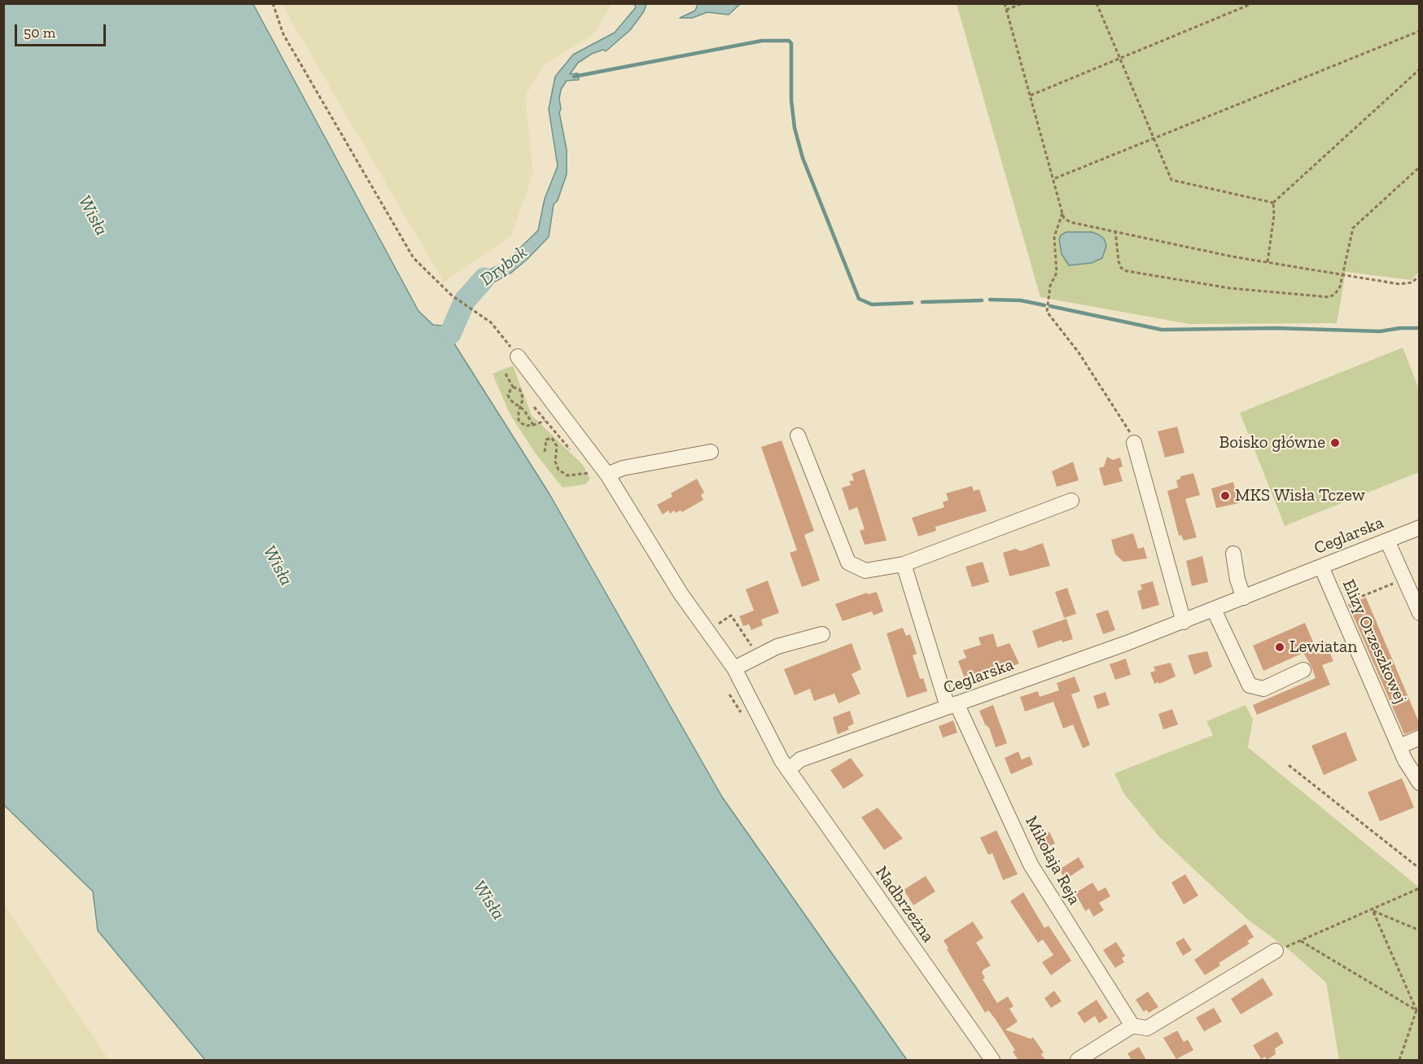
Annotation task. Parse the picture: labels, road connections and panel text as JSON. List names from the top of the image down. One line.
{"streets":{"street":["Ceglarska","Elizy Orzeszkowej","Mikołaja Reja","Nadbrzeżna"]},"crossings":[["Ceglarska","Elizy Orzeszkowej"],["Ceglarska","Mikołaja Reja"],["Ceglarska","Nadbrzeżna"]],"water":["Wisła","Drybok"],"places":["Boisko główne","MKS Wisła Tczew","Lewiatan"],"scale_bar":"50 m"}
